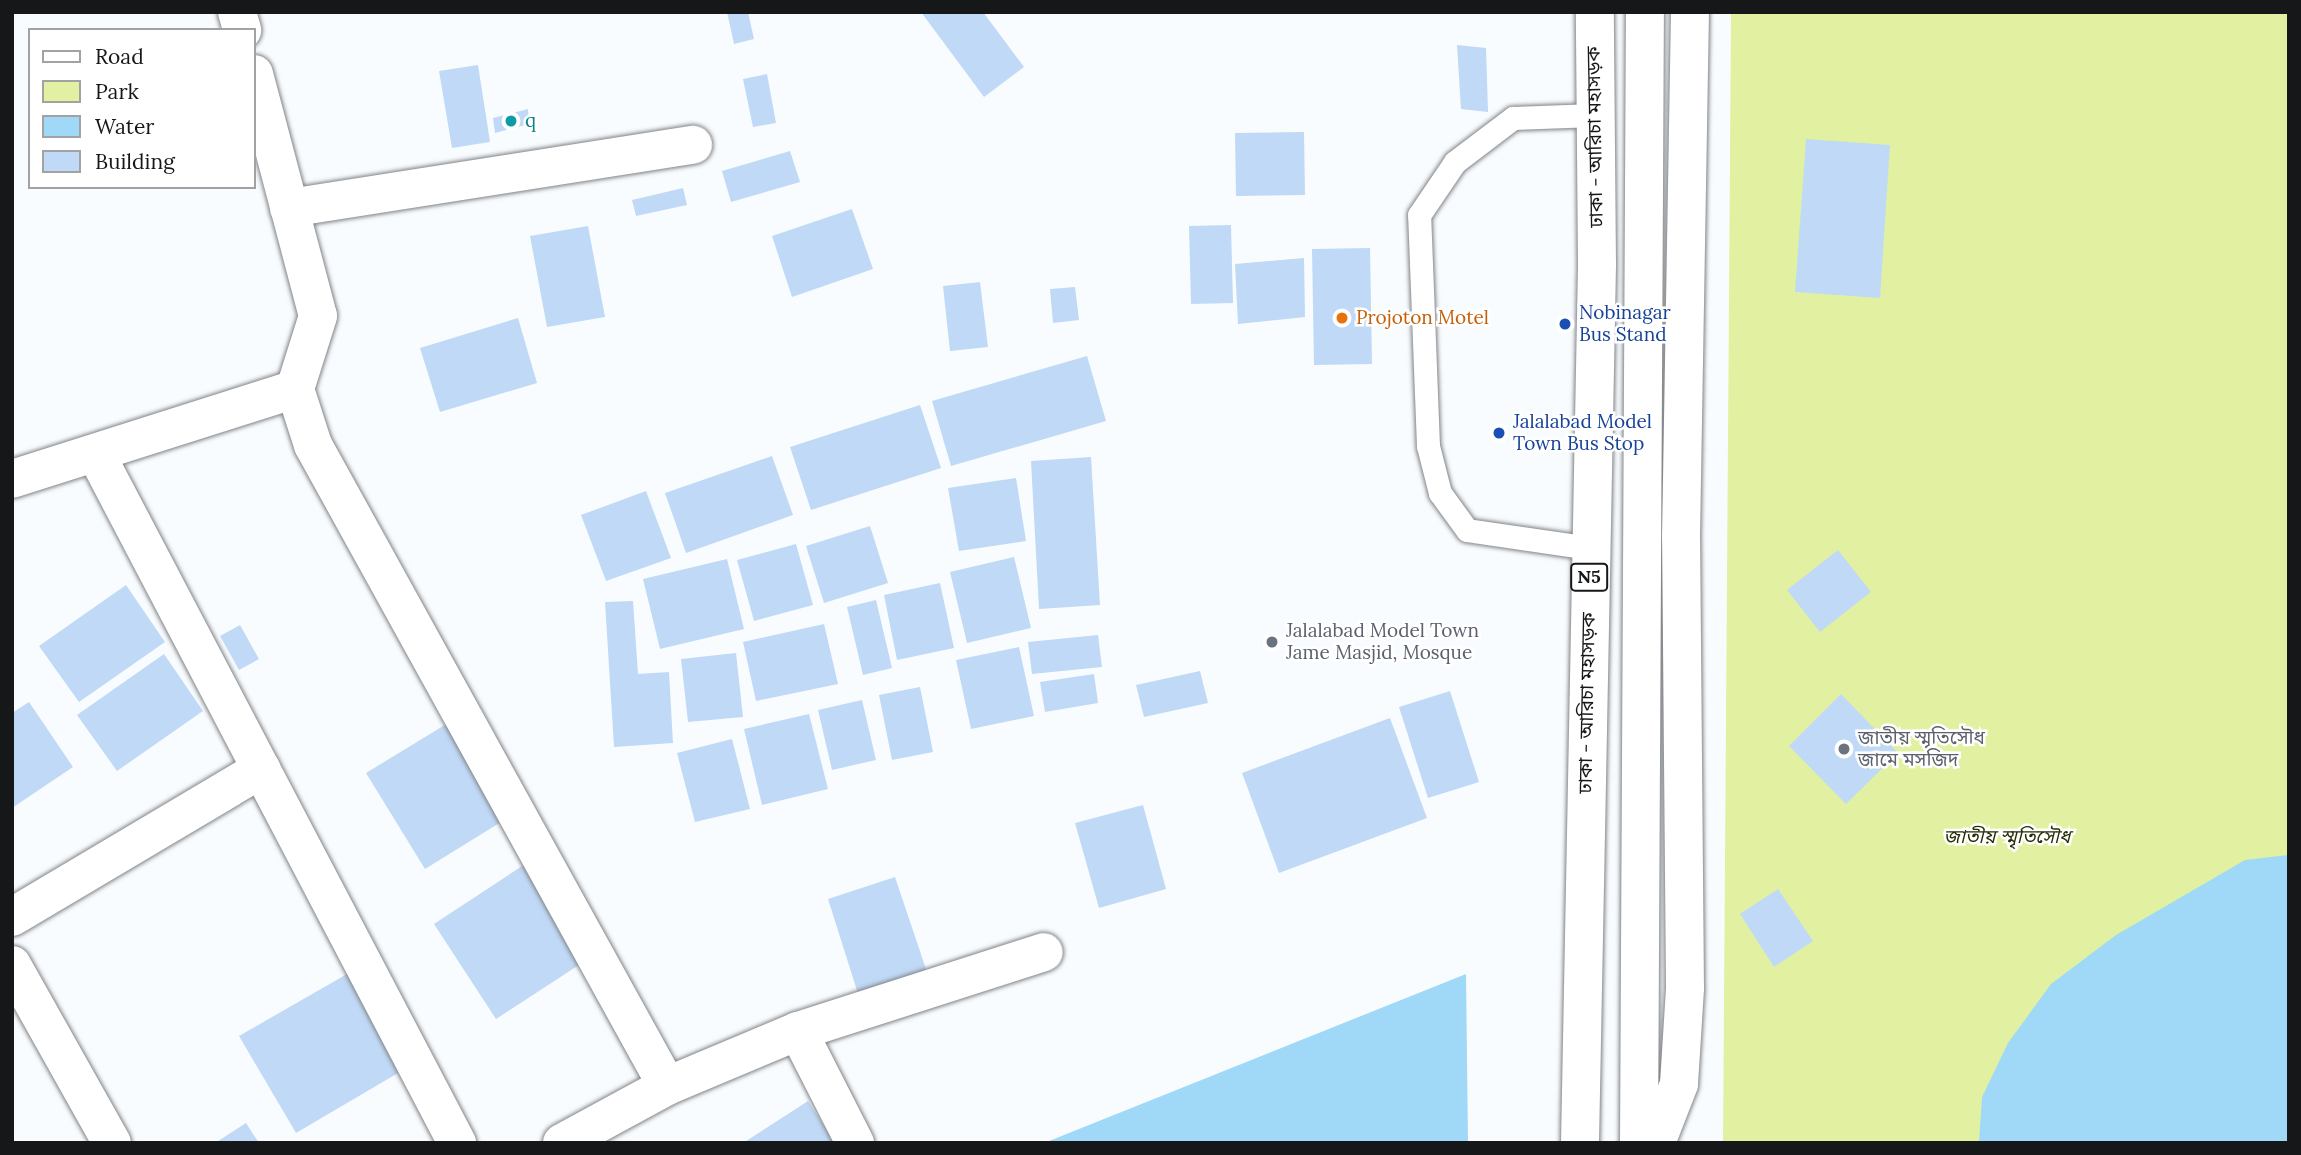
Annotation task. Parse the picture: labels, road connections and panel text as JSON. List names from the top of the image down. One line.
{"streets":{"main road":["ঢাকা - আরিচা মহাসড়ক","N5"]},"parks":["জাতীয় স্মৃতিসৌধ"],"places":["q","Projoton Motel","Nobinagar Bus Stand","Jalalabad Model Town Bus Stop","Jalalabad Model Town Jame Masjid, Mosque","জাতীয় স্মৃতিসৌধ জামে মসজিদ"],"legend":["Road","Park","Water","Building"]}
